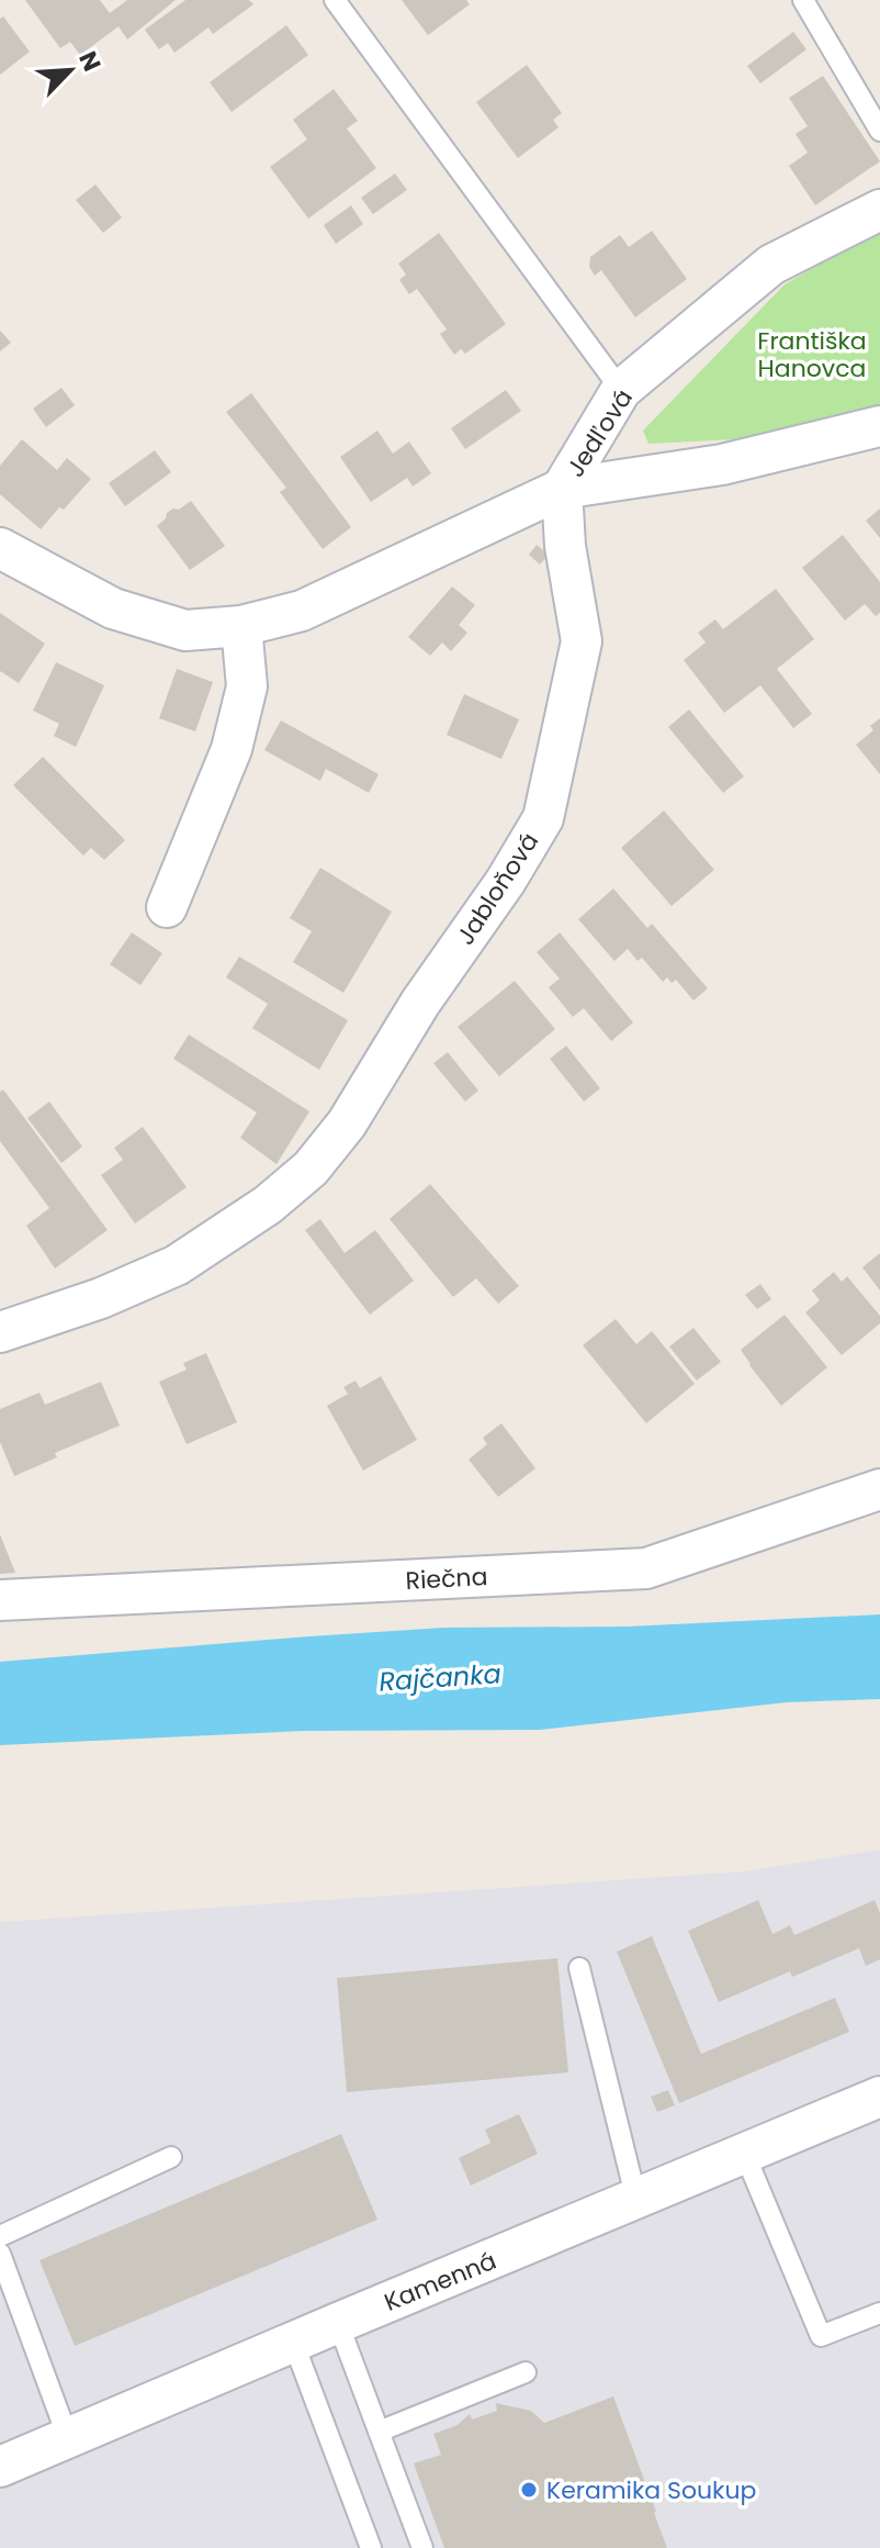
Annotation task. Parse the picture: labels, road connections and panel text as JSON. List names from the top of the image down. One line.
{"streets":{"street":["Jedľová","Jabloňová","Riečna","Kamenná"]},"crossings":[["Jedľová","Jabloňová"]],"water":["Rajčanka"],"parks":["Františka Hanovca"],"places":["Keramika Soukup"],"north":"top right"}
